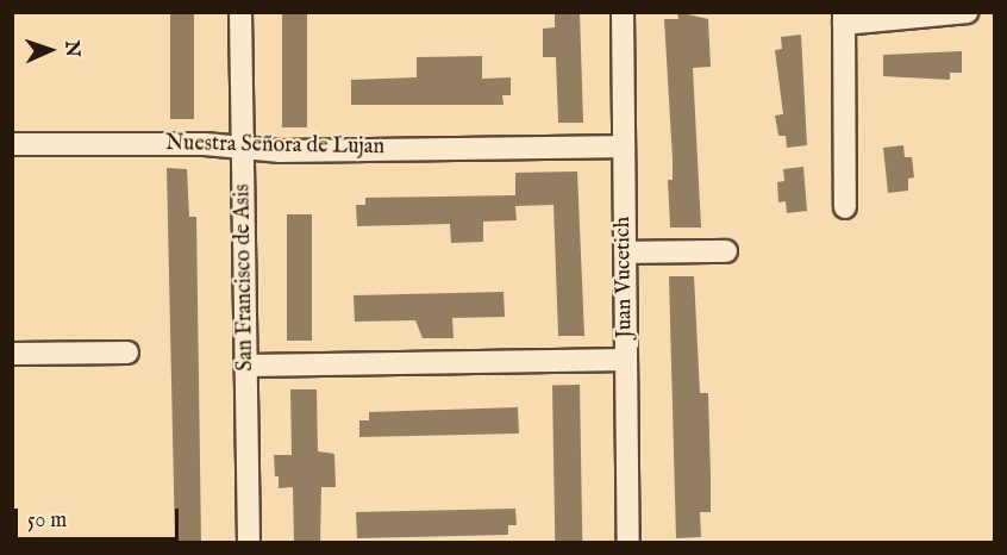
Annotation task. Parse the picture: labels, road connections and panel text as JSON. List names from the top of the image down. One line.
{"streets":{"street":["Nuestra Señora de Lujan","San Francisco de Asis","Juan Vucetich"]},"crossings":[["Nuestra Señora de Lujan","San Francisco de Asis"],["Nuestra Señora de Lujan","Juan Vucetich"]],"scale_bar":"50 m","north":"right"}
